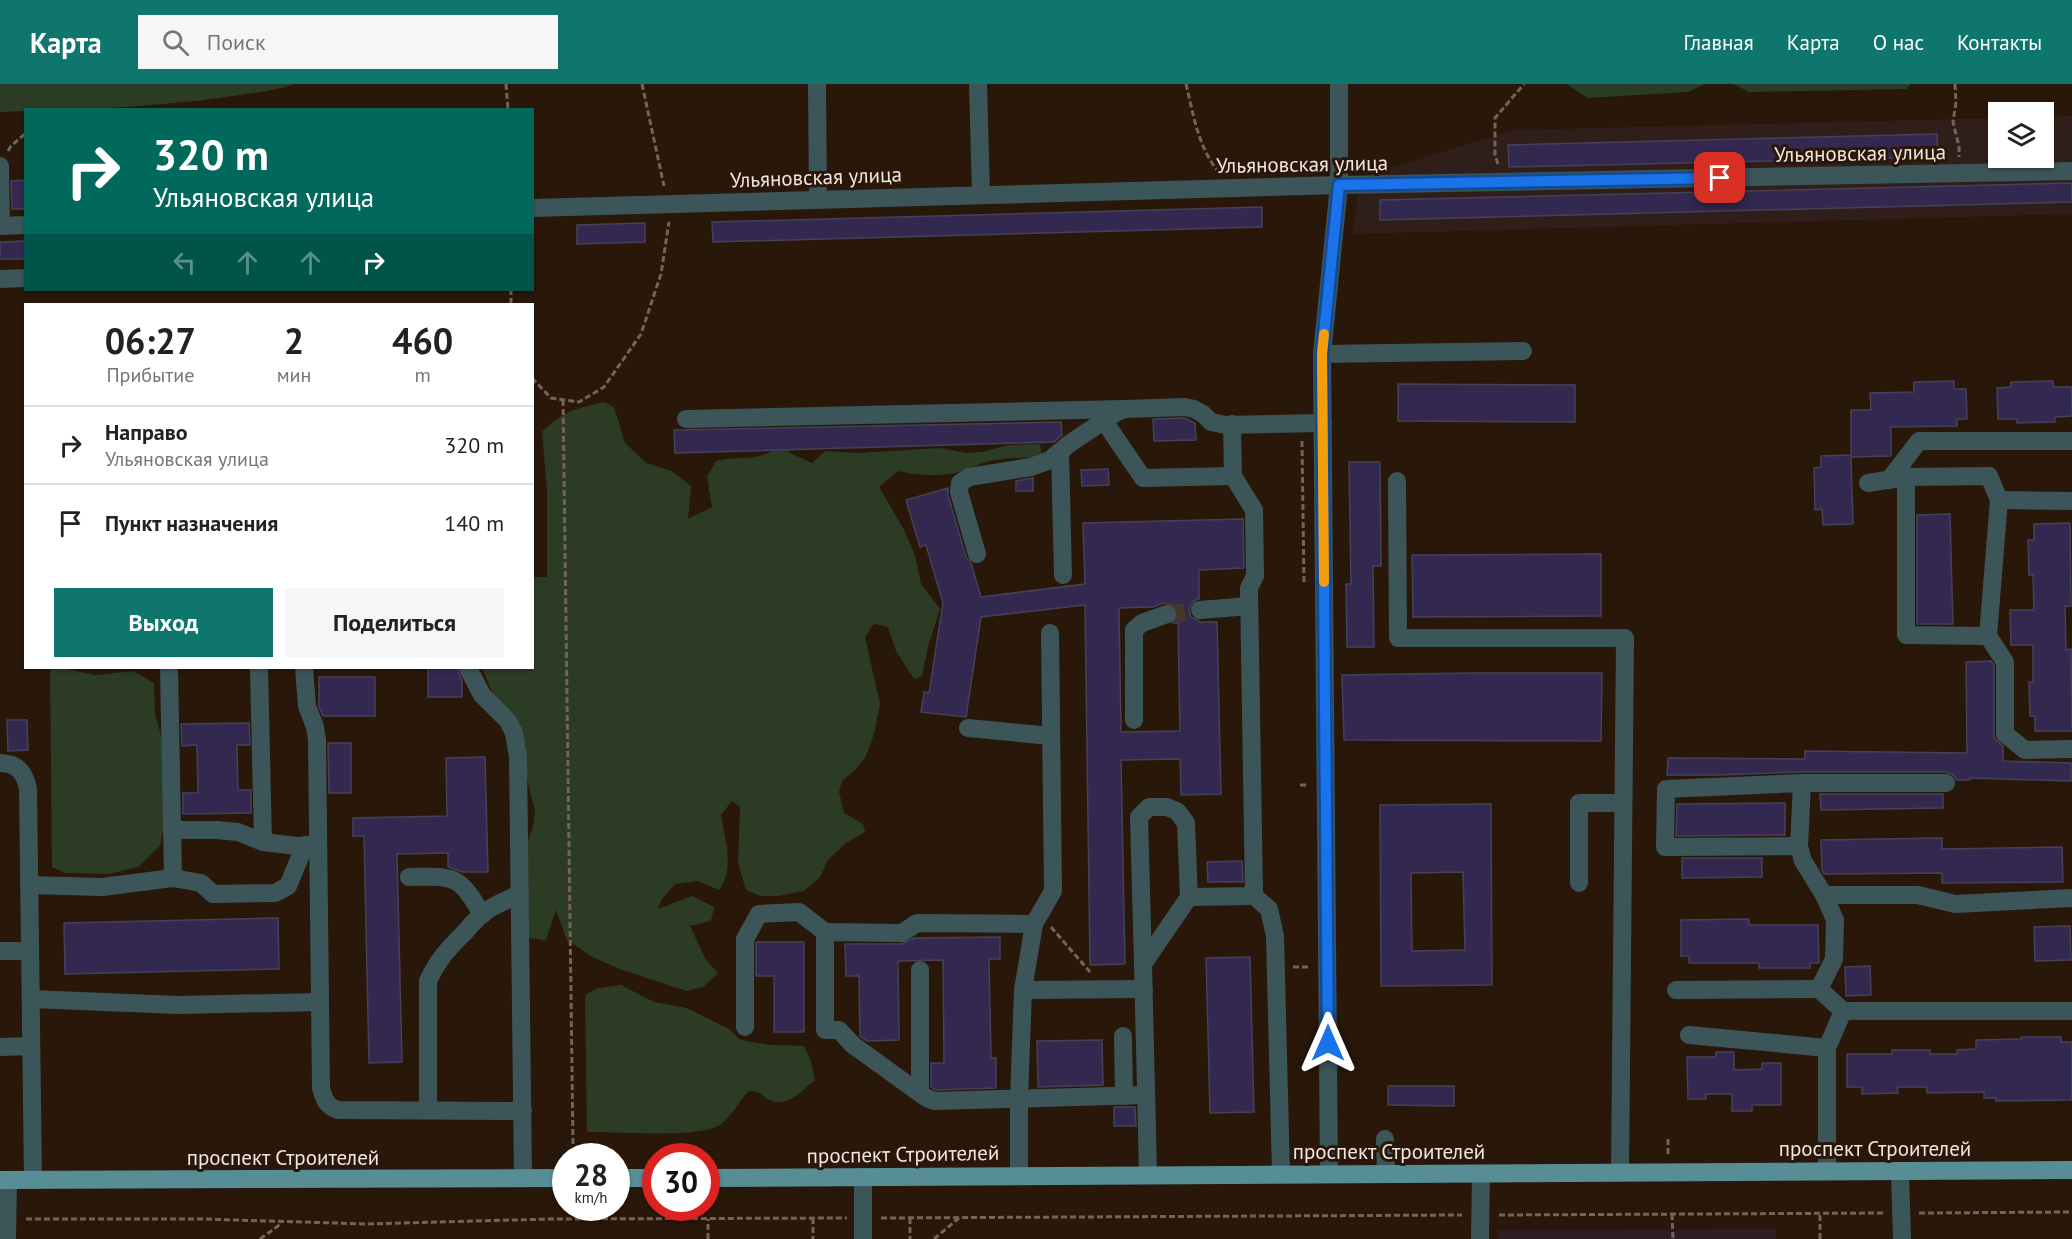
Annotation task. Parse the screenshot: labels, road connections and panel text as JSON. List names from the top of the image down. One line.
{"streets":{"main road":["проспект Строителей"],"street":["Ульяновская улица"]},"page":{"header":"Карта","search":"Поиск","nav":["Главная","Карта","О нас","Контакты"],"turn":["320 m","Ульяновская улица"],"eta":["06:27","Прибытие","2","мин","460","m"],"list":[{"name":"Направо","note":"Ульяновская улица","value":"320 m"},{"name":"Пункт назначения","value":"140 m"}],"buttons":["Выход","Поделиться"],"speed":"28 km/h","limit":"30"}}
